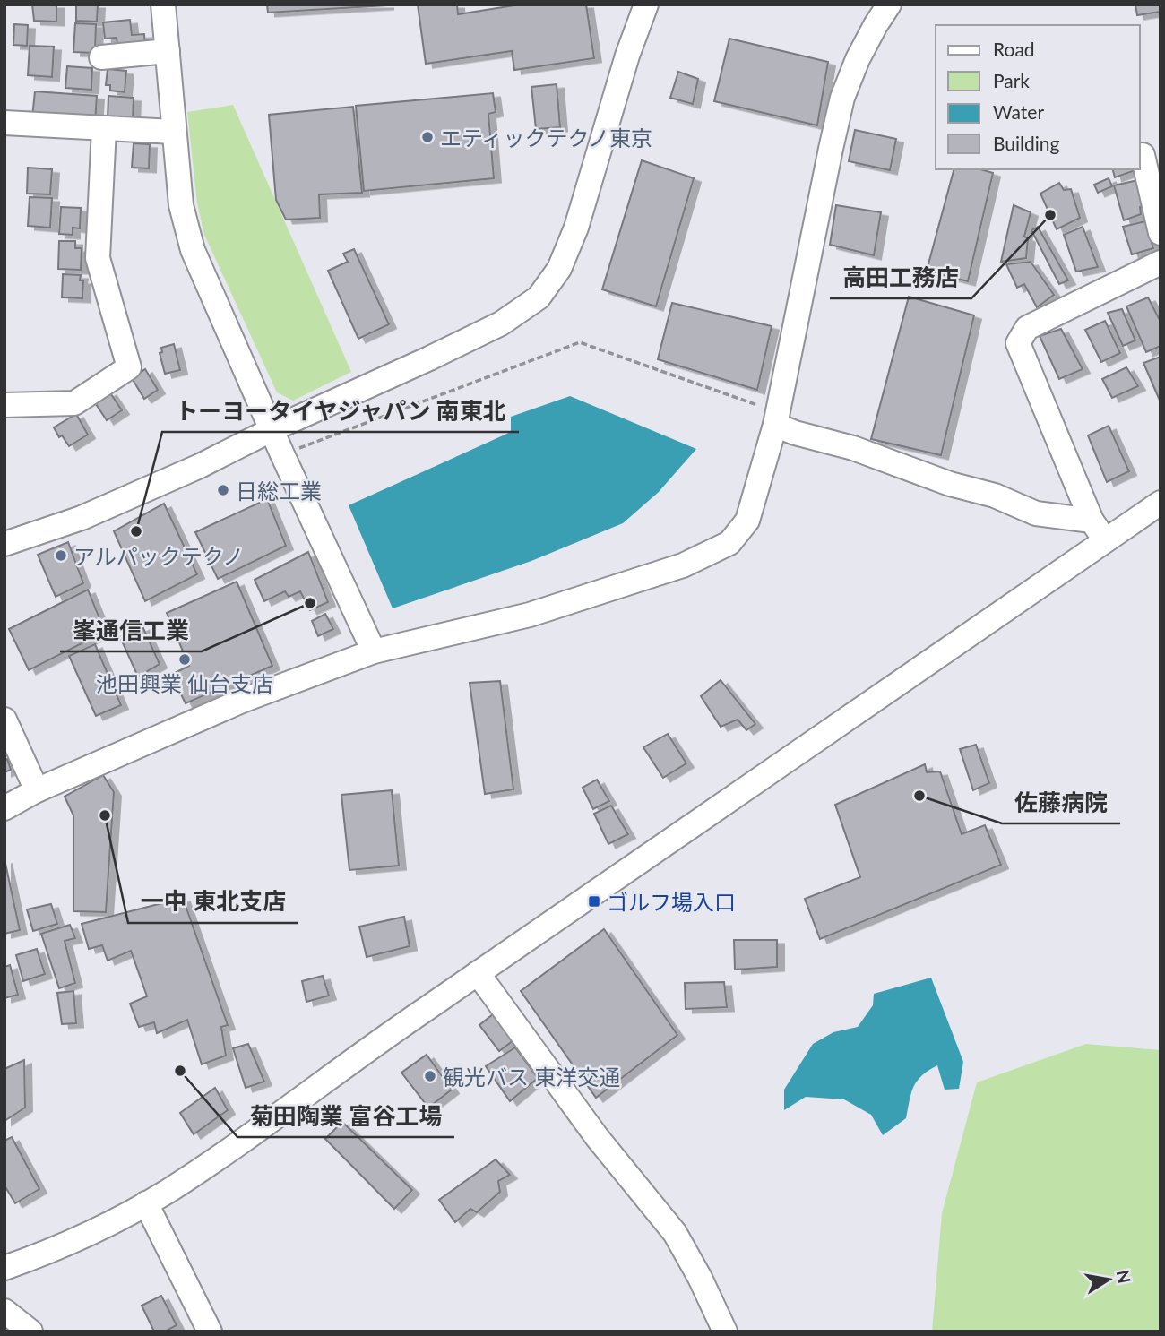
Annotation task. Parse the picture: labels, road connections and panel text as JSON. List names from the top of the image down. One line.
{"places":{"other":["エティックテクノ東京","高田工務店","日総工業","トーヨータイヤジャパン 南東北","アルパックテクノ","峯通信工業","池田興業 仙台支店","佐藤病院","一中 東北支店","菊田陶業 富谷工場","観光バス 東洋交通"],"transit":["ゴルフ場入口"]},"legend":["Road","Park","Water","Building"],"north":"right"}
